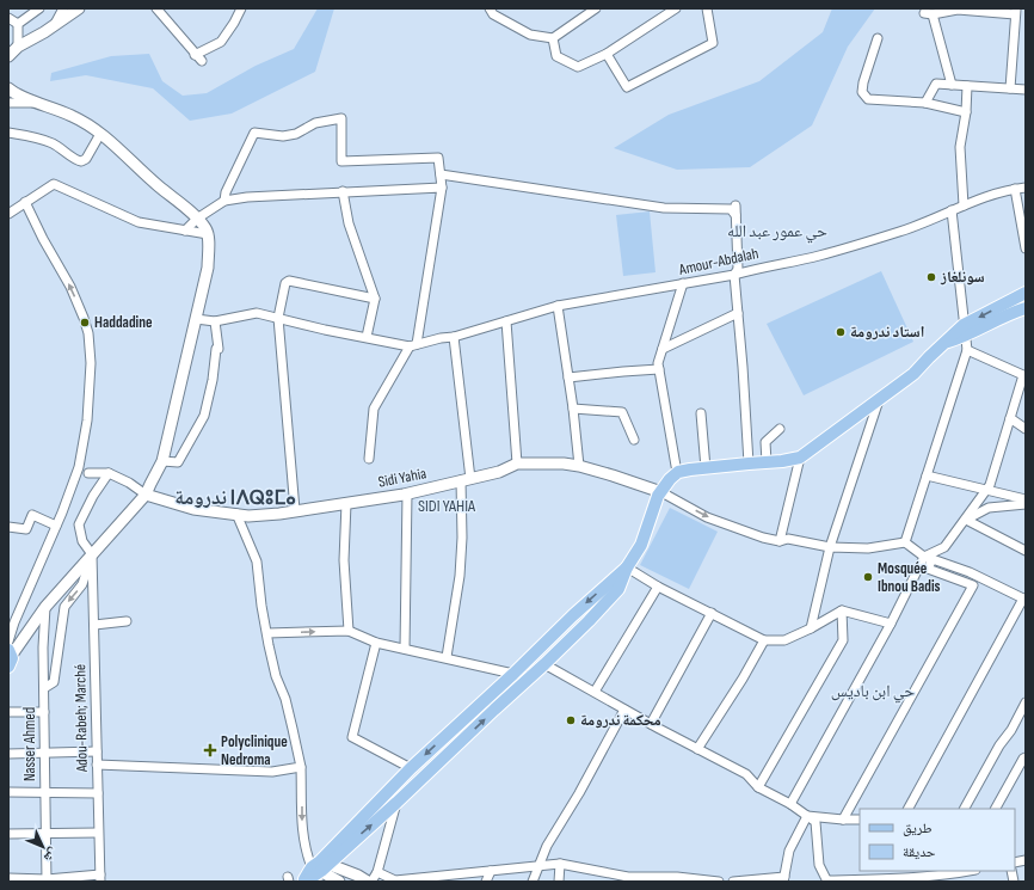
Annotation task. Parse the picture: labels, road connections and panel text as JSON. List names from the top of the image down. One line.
{"streets":{"main road":["Sidi Yahia"],"street":["Amour-Abdalah","Adou-Rabeh; Marché","Nasser Ahmed"]},"districts":["حي عمور عبد الله","ندرومة ⵏⴷⵕⵓⵎⴰ","SIDI YAHIA","حي ابن باديس"],"places":{"other":["سونلغاز","Haddadine","استاد ندرومة","Mosquée Ibnou Badis","محكمة ندرومة"],"health":["Polyclinique Nedroma"]},"legend":["طريق","حديقة"],"north":"bottom right"}
